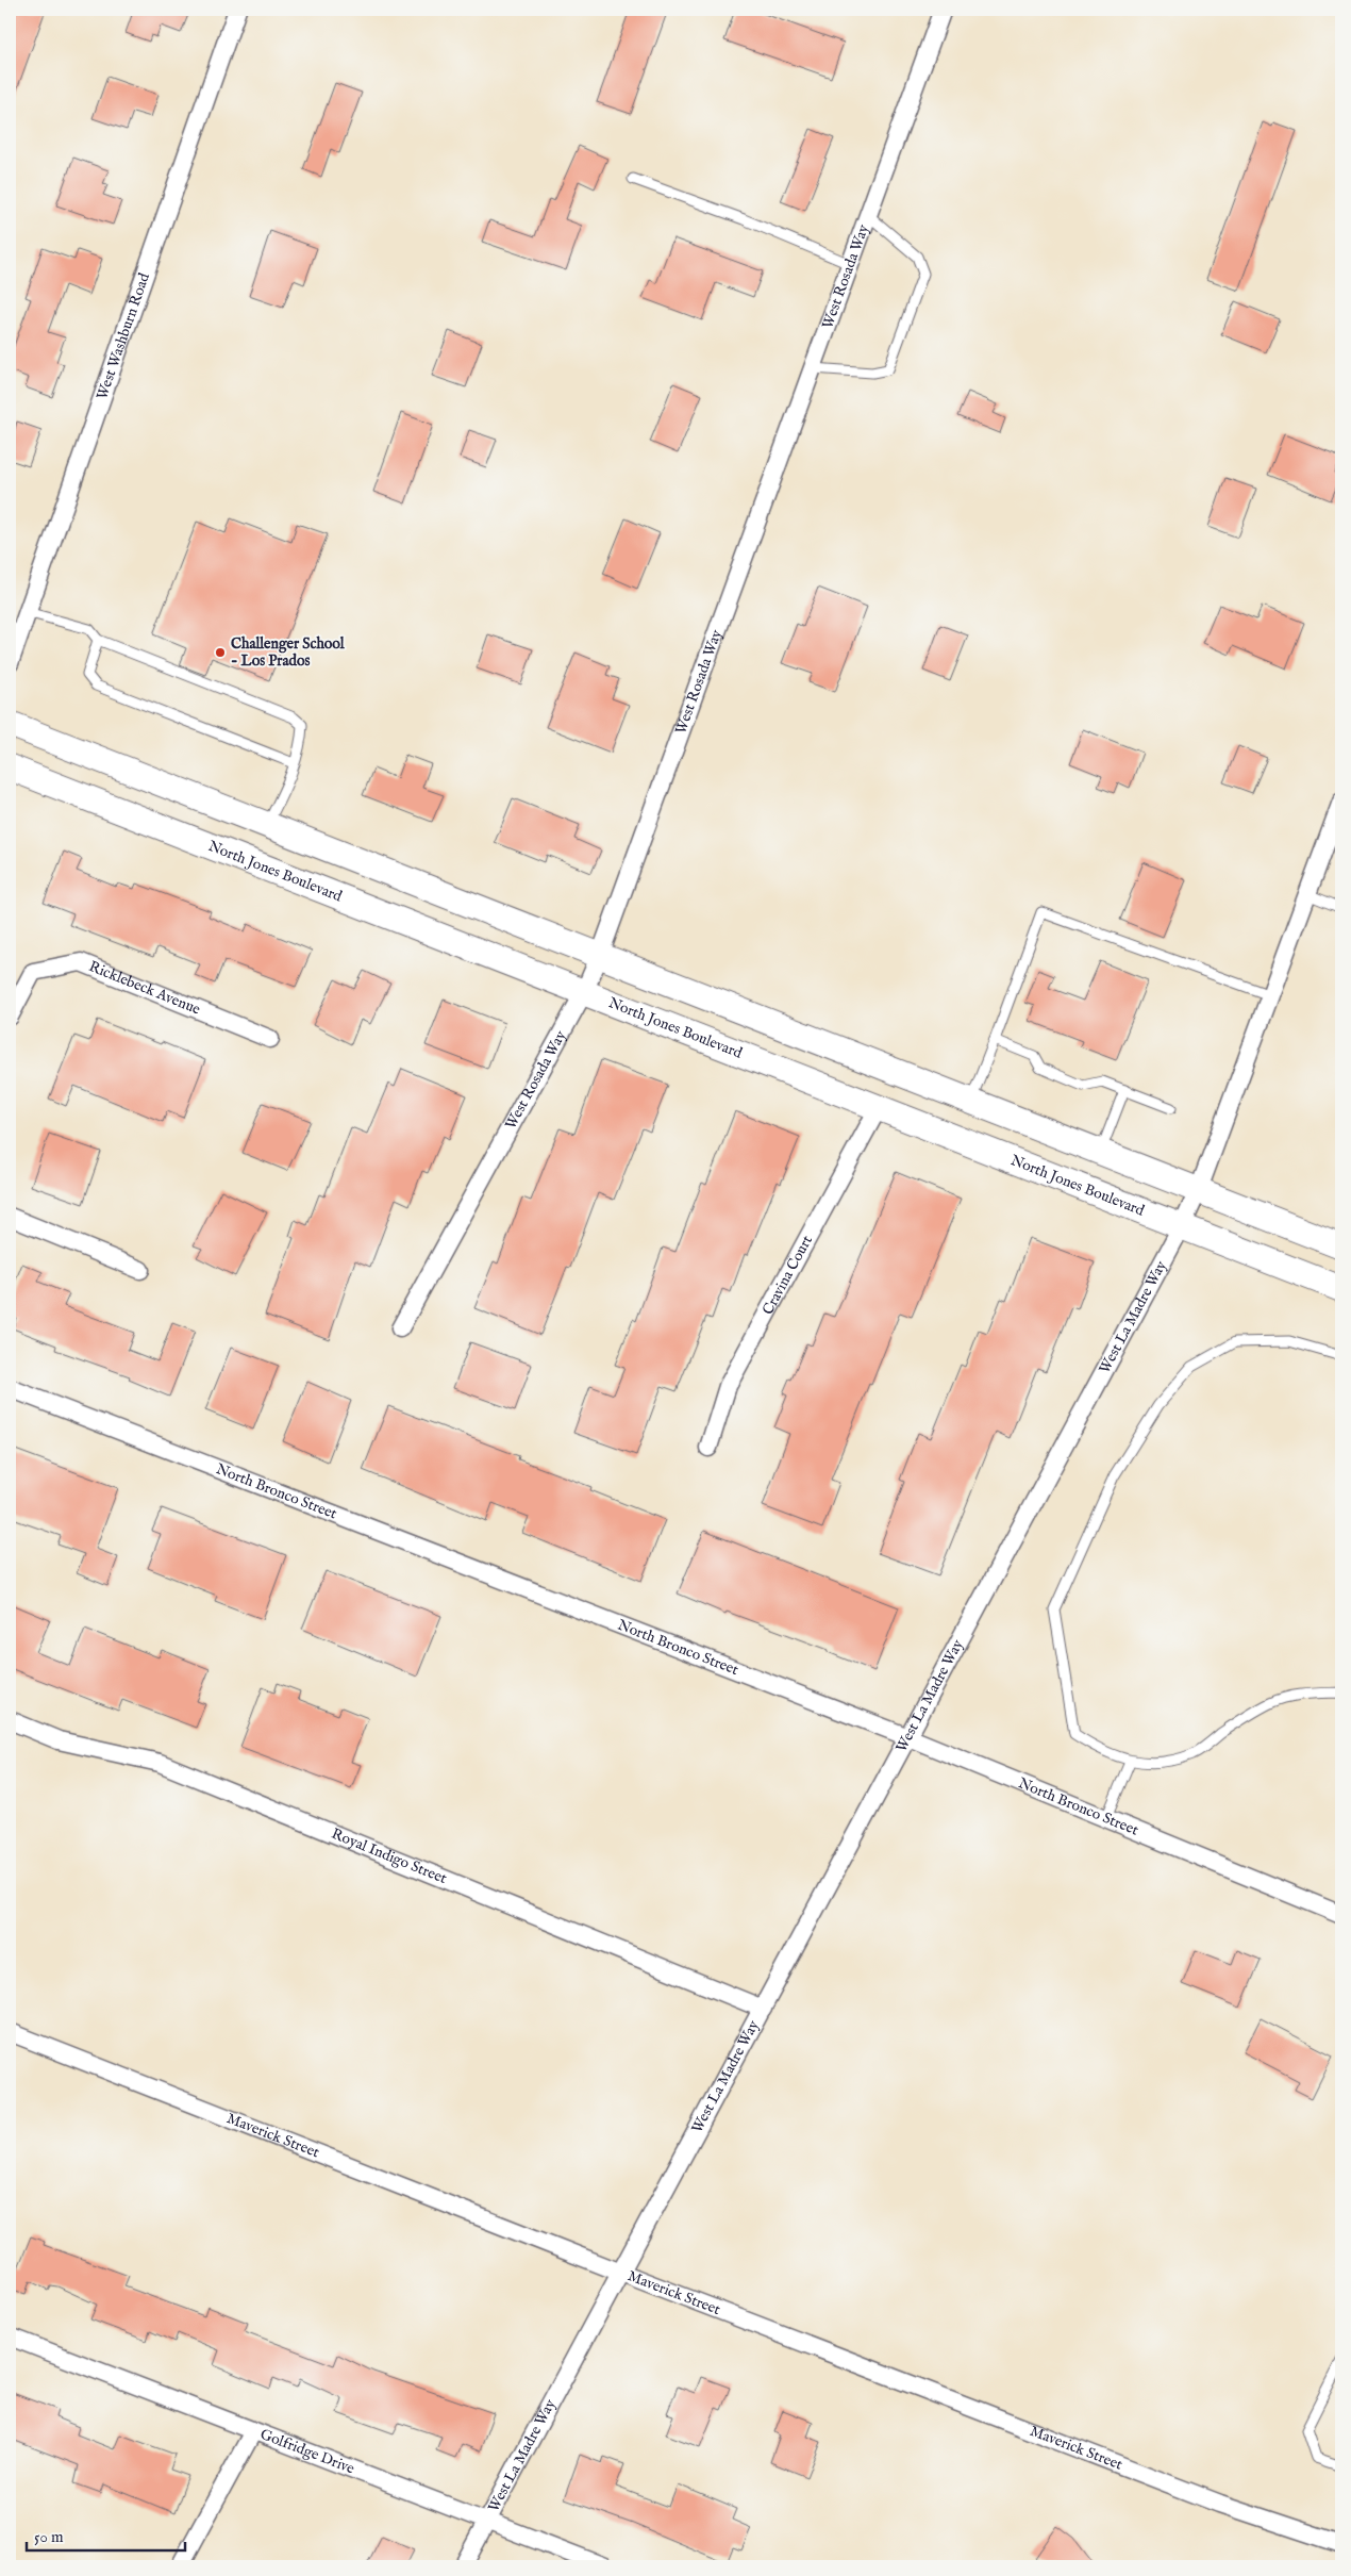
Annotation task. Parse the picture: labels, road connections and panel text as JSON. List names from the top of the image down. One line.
{"streets":{"main road":["North Jones Boulevard"],"street":["West Rosada Way","West Washburn Road","Ricklebeck Avenue","Cravina Court","West La Madre Way","North Bronco Street","Royal Indigo Street","Maverick Street","Golfridge Drive"]},"crossings":[["West Rosada Way","North Jones Boulevard"],["North Jones Boulevard","Cravina Court"],["North Jones Boulevard","West La Madre Way"],["West La Madre Way","North Bronco Street"],["West La Madre Way","Royal Indigo Street"],["West La Madre Way","Maverick Street"],["West La Madre Way","Golfridge Drive"]],"places":["Challenger School - Los Prados"],"scale_bar":"50 m"}
